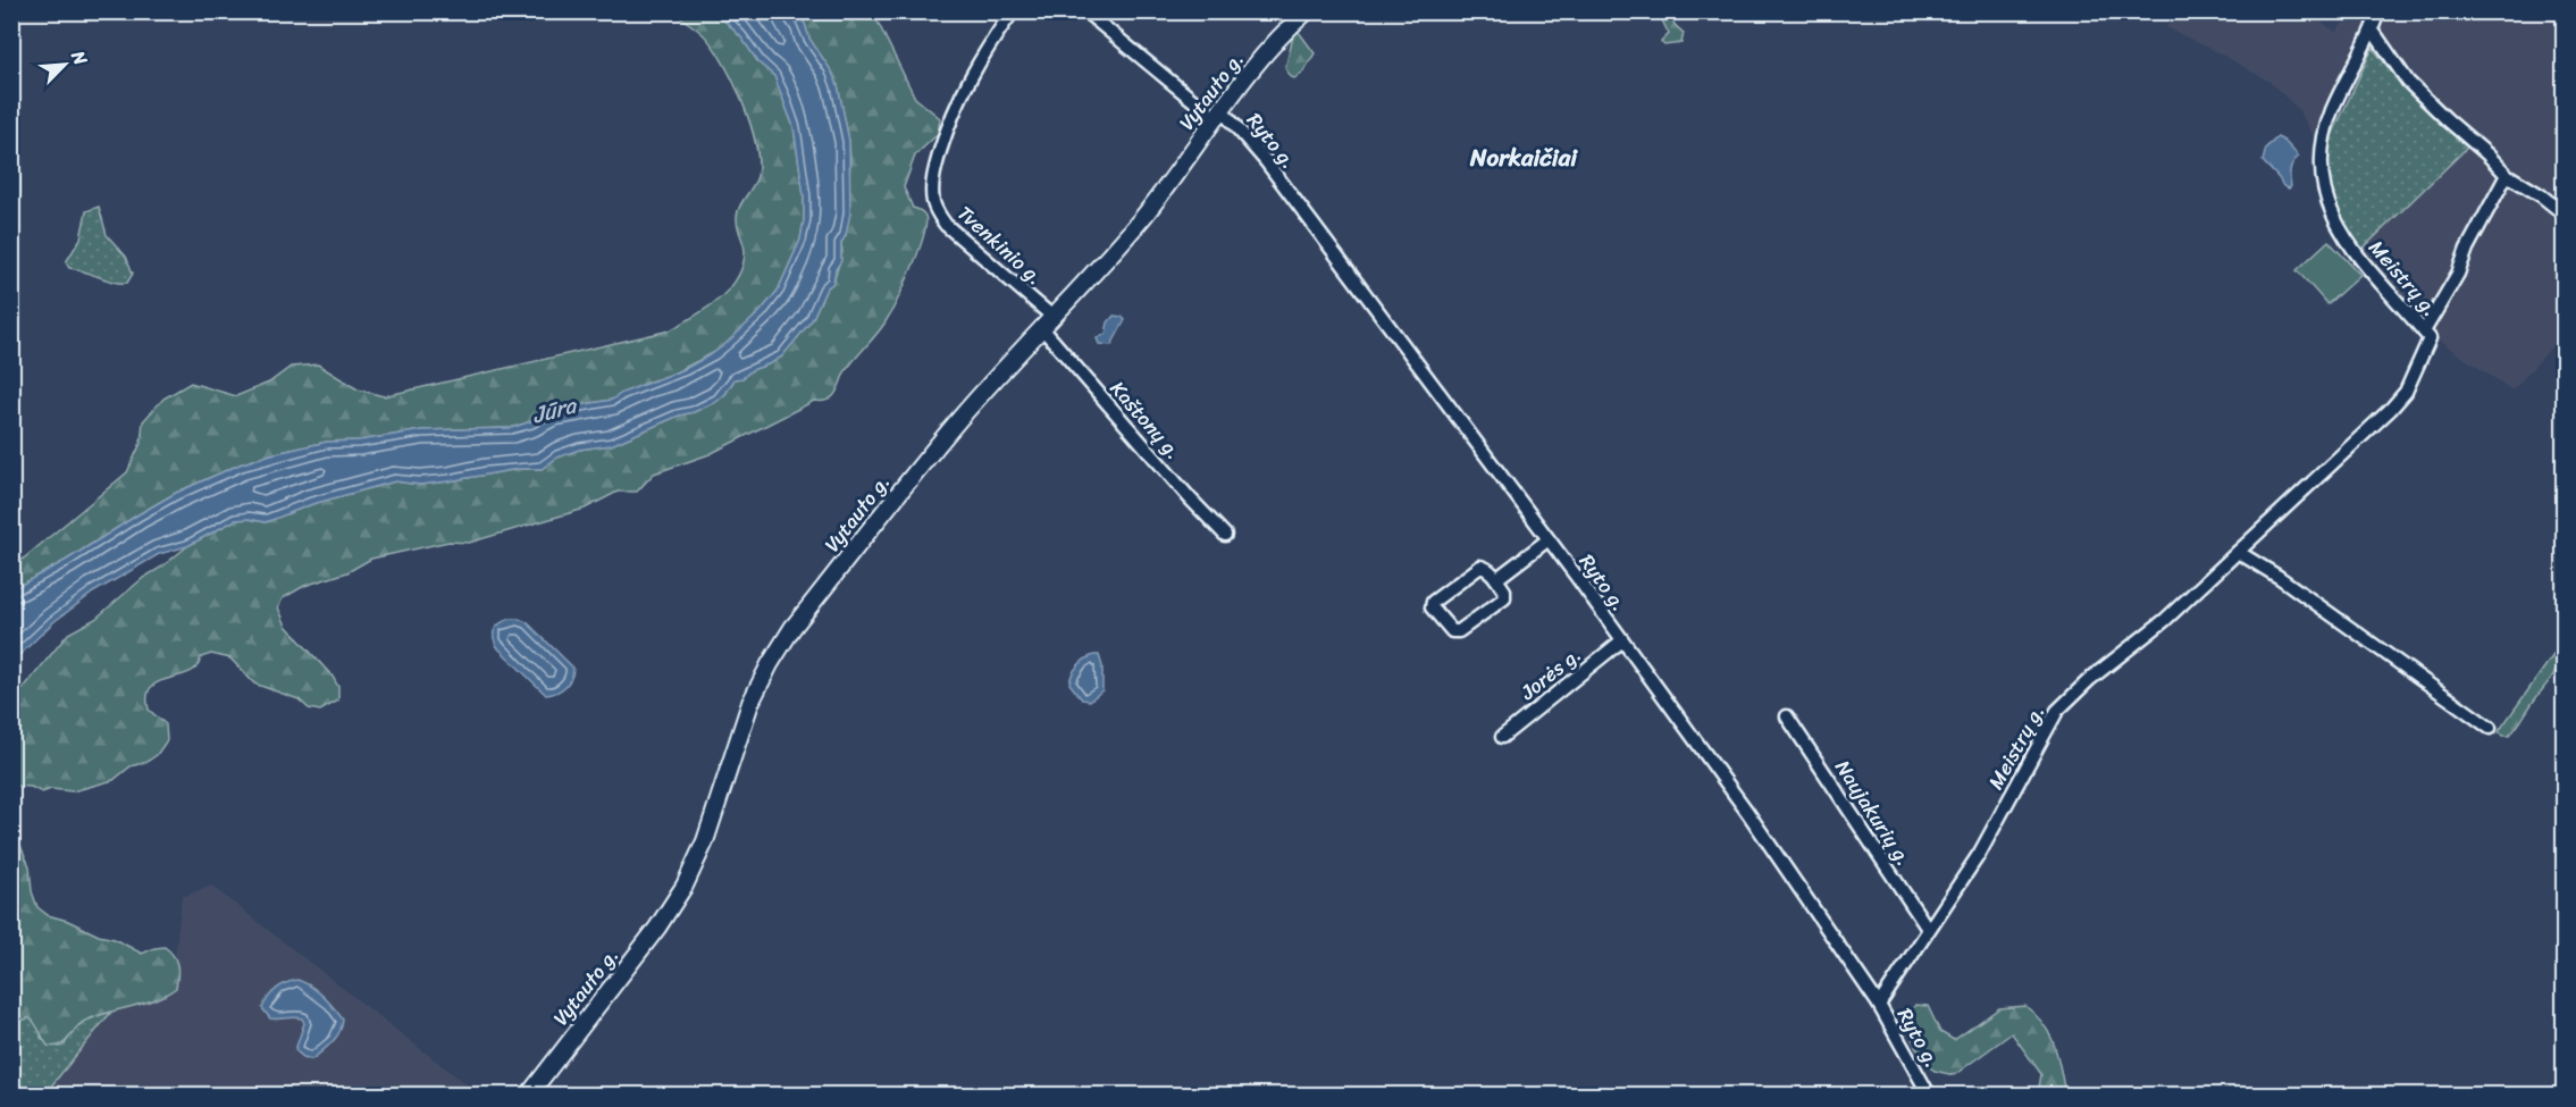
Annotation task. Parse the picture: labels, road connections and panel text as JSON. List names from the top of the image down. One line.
{"streets":{"main road":["Vytauto g."],"street":["Ryto g.","Tvenkinio g.","Meistrų g.","Kaštonų g.","Jorės g.","Naujakurių g."]},"crossings":[["Vytauto g.","Ryto g."],["Vytauto g.","Tvenkinio g."],["Vytauto g.","Kaštonų g."],["Ryto g.","Meistrų g."],["Ryto g.","Jorės g."],["Tvenkinio g.","Kaštonų g."],["Meistrų g.","Naujakurių g."]],"districts":["Norkaičiai"],"water":["Jūra"],"north":"top right"}
